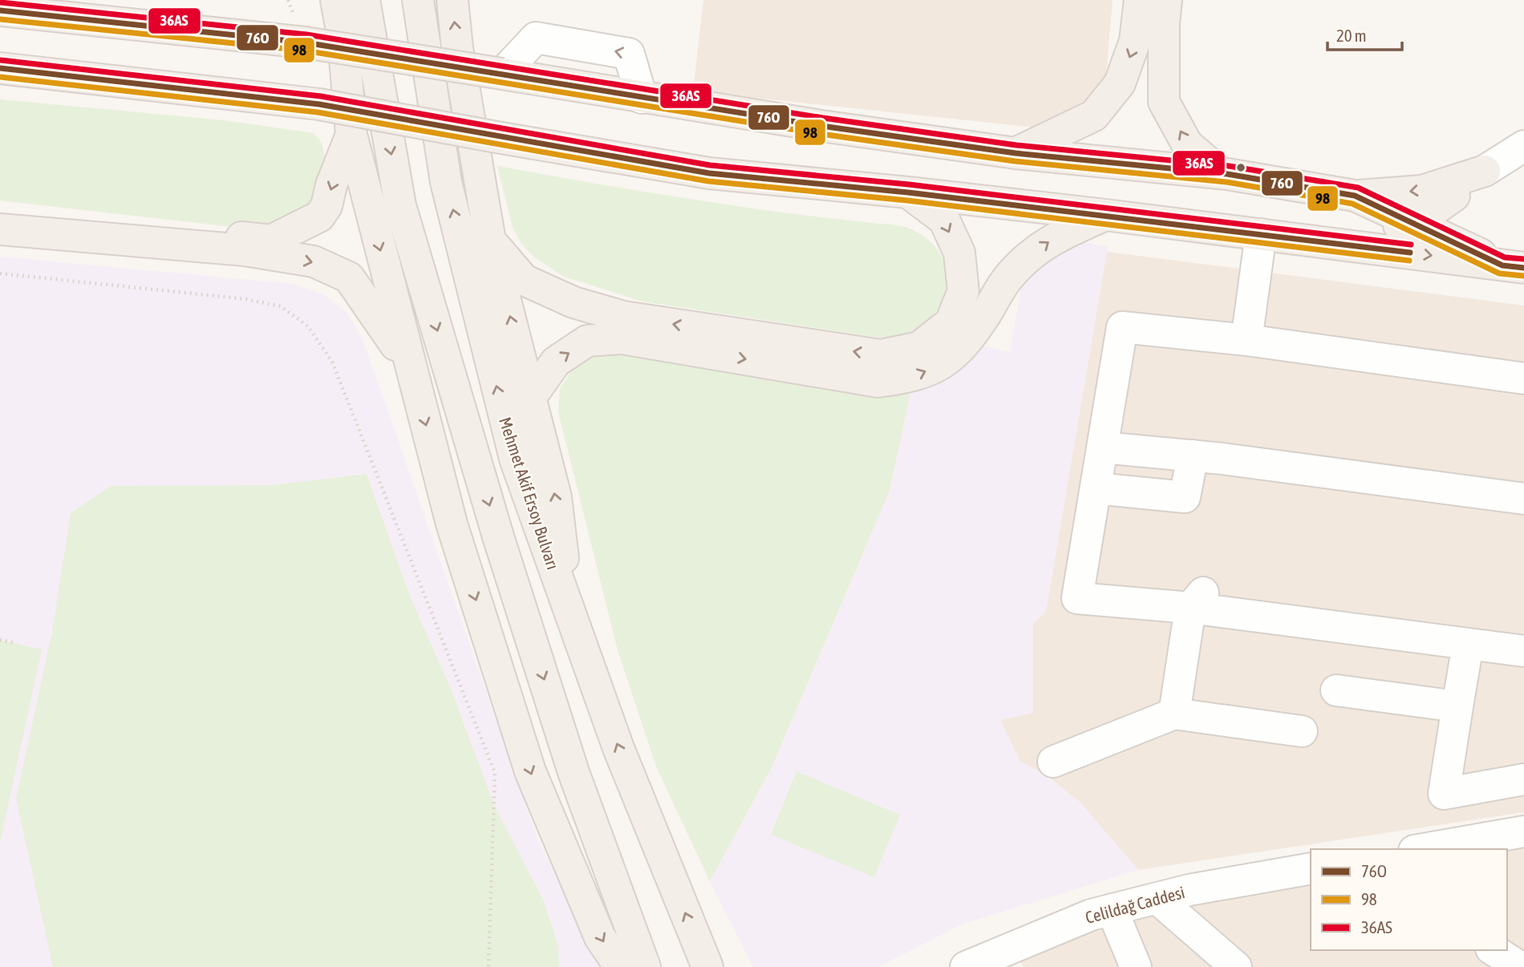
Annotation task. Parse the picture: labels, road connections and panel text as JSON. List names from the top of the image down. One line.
{"streets":{"main road":["Mehmet Akif Ersoy Bulvarı"],"street":["Celildağ Caddesi"]},"lines":["transit line 36AS","transit line 76O","transit line 98"],"legend":["76O","98","36AS"],"scale_bar":"20 m"}
